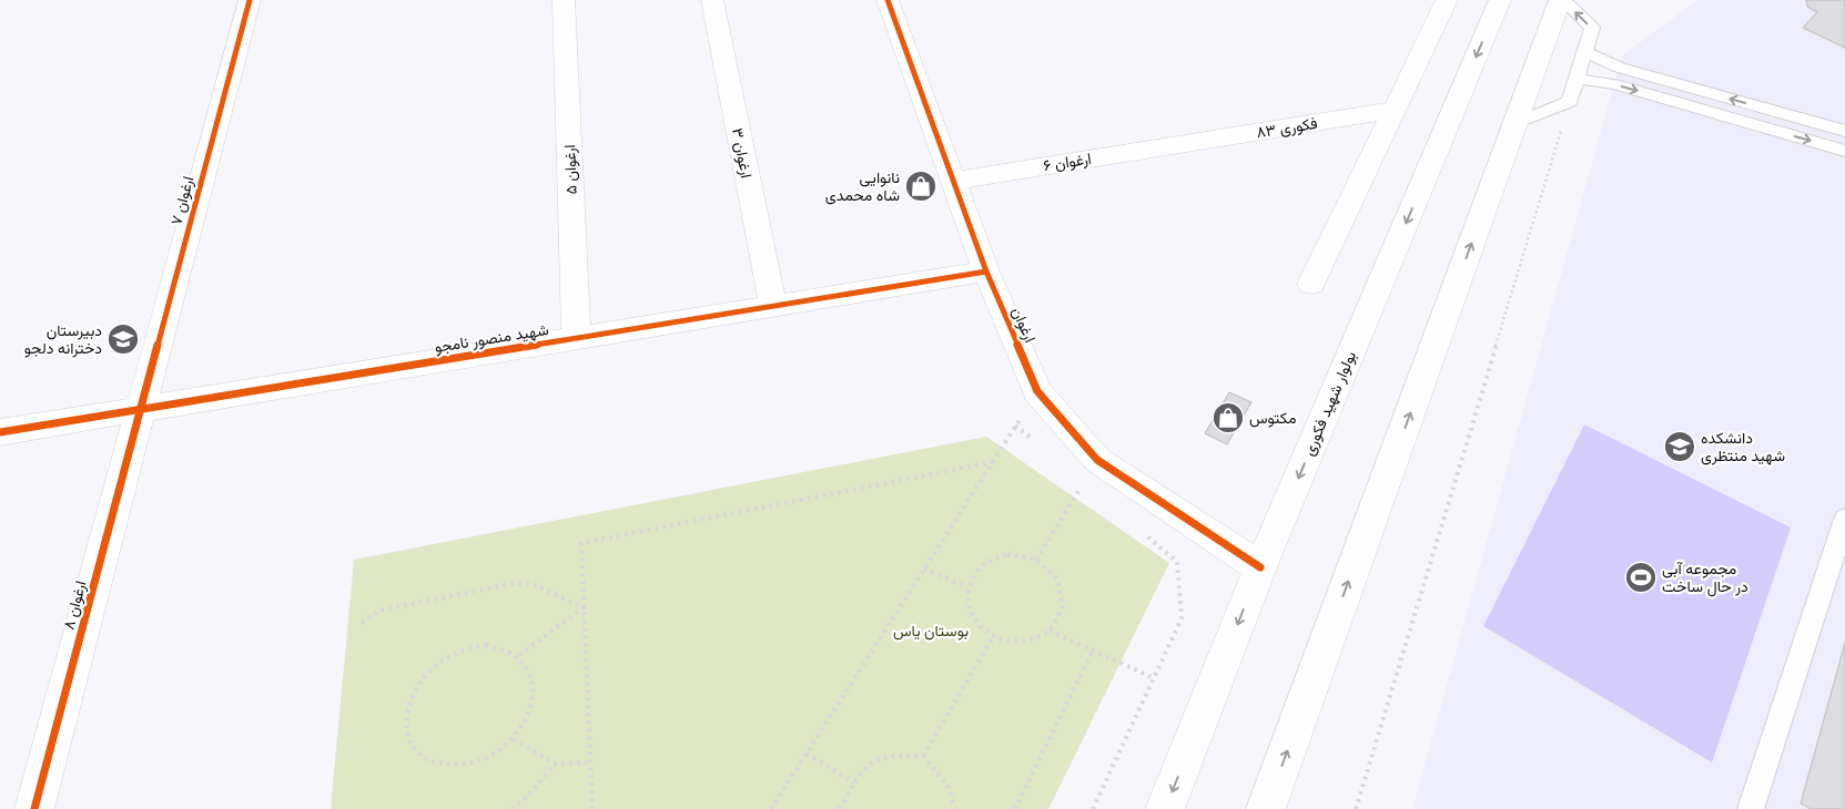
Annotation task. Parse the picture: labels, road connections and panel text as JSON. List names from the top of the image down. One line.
{"streets":{"street":["فکوری ۸۳","ارغوان ۳","ارغوان ۶","ارغوان ۵","ارغوان ۷","ارغوان","شهید منصور نامجو","بولوار شهید فکوری","ارغوان ۸"]},"crossings":[["فکوری ۸۳","ارغوان ۶"],["ارغوان ۳","شهید منصور نامجو"],["ارغوان ۶","ارغوان"],["ارغوان ۵","شهید منصور نامجو"],["ارغوان ۷","شهید منصور نامجو"],["ارغوان ۷","ارغوان ۸"],["ارغوان","شهید منصور نامجو"],["ارغوان","بولوار شهید فکوری"],["شهید منصور نامجو","ارغوان ۸"]],"parks":["بوستان یاس"],"places":{"shop":["نانوایی شاه محمدی","مکتوس"],"school or university":["دبیرستان دخترانه دلجو","دانشکده شهید منتظری"],"sports":["مجموعه آبی در حال ساخت"]}}
